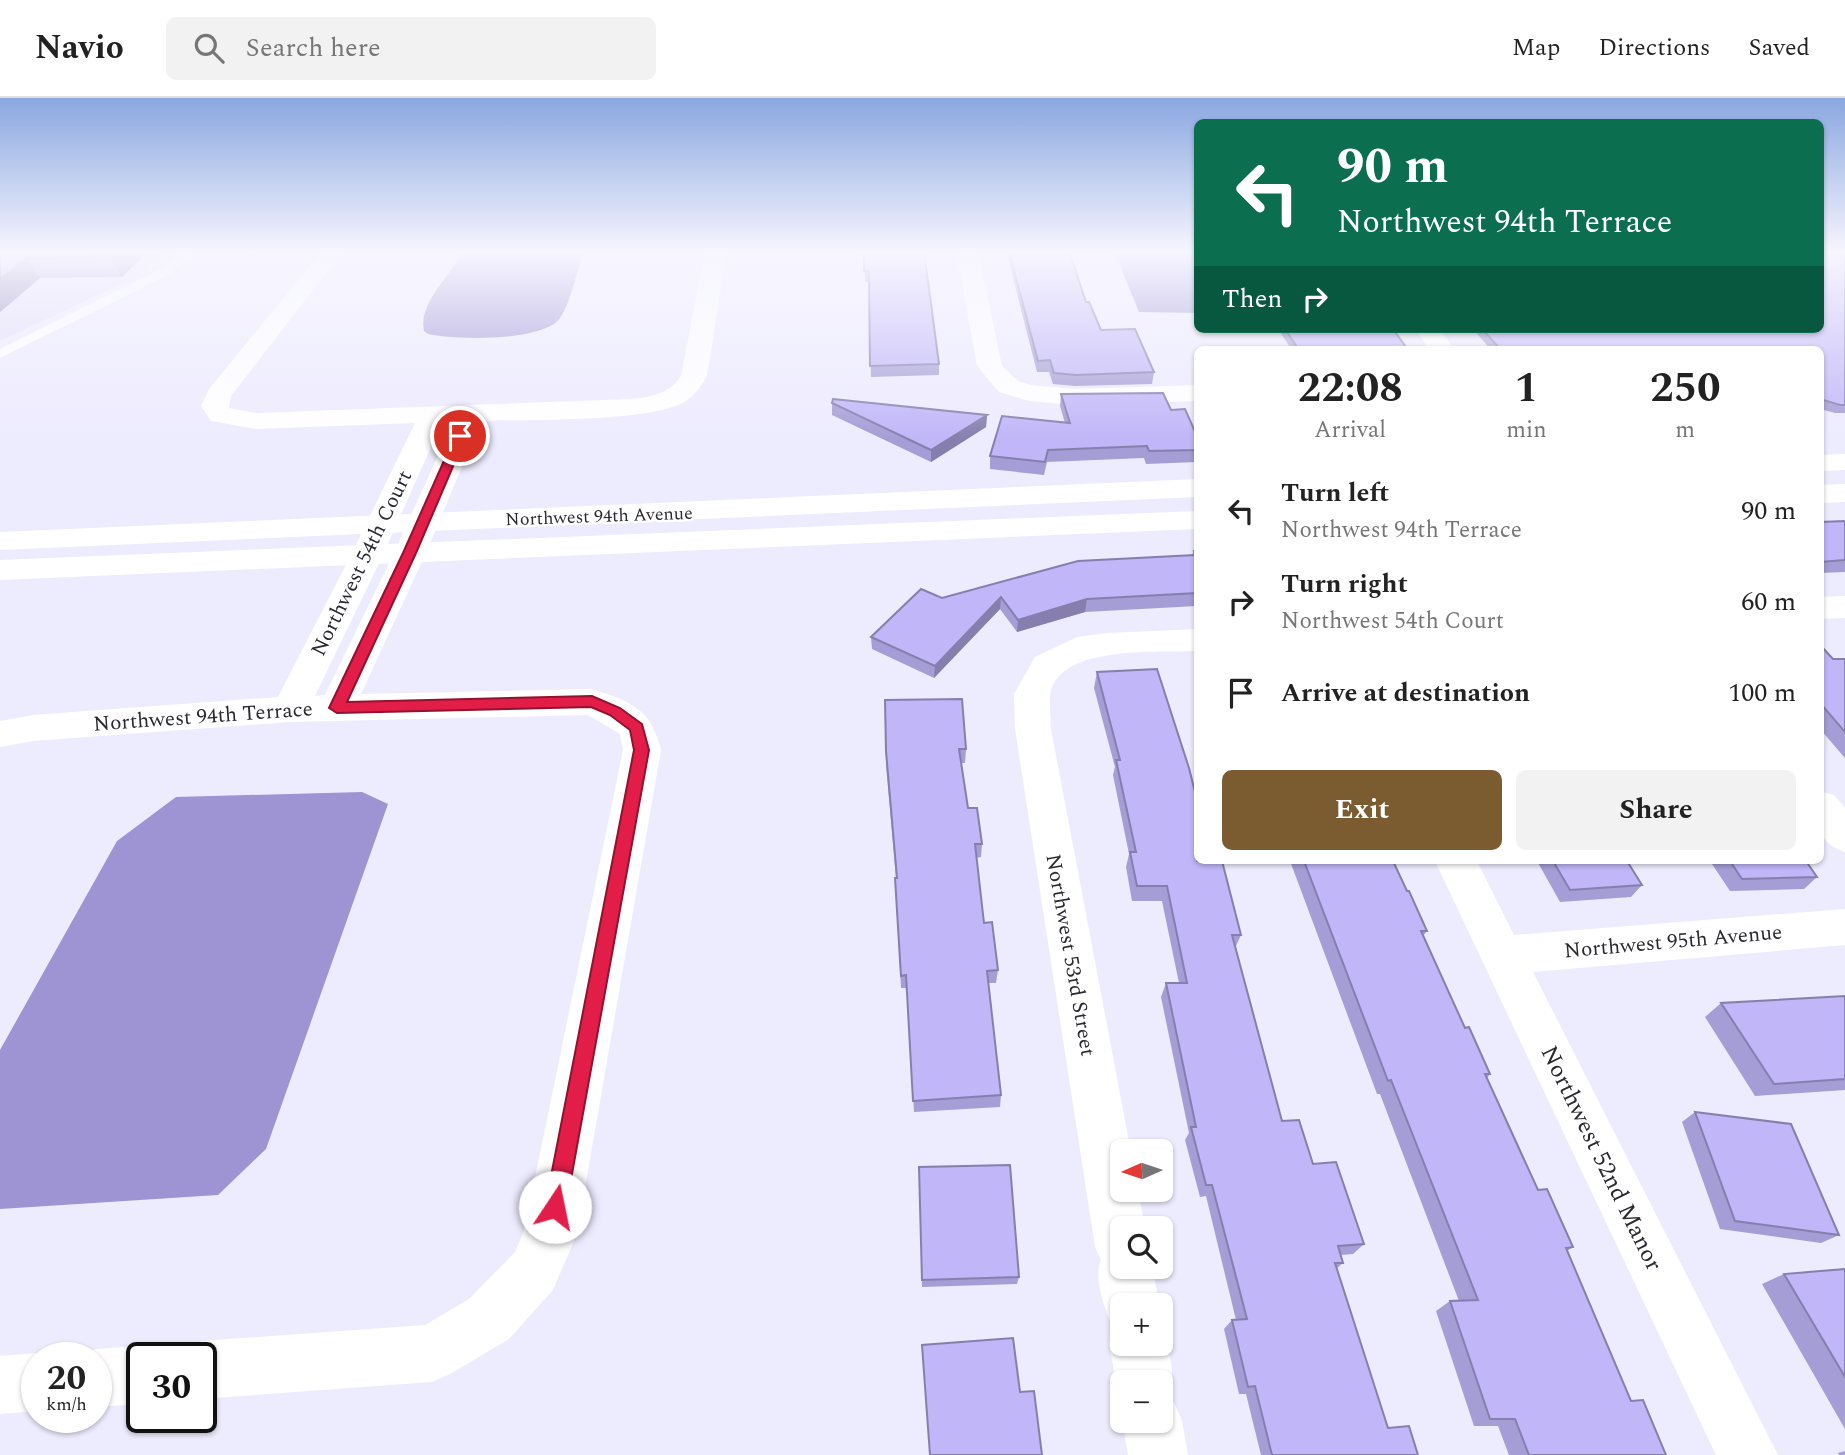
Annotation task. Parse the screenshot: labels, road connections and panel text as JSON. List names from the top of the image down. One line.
{"streets":{"street":["Northwest 94th Avenue","Northwest 54th Court","Northwest 94th Terrace","Northwest 95th Avenue","Northwest 53rd Street","Northwest 52nd Manor"]},"crossings":[["Northwest 94th Avenue","Northwest 54th Court"],["Northwest 54th Court","Northwest 94th Terrace"],["Northwest 95th Avenue","Northwest 52nd Manor"]],"north":"left","page":{"header":"Navio","search":"Search here","nav":["Map","Directions","Saved"],"turn":["90 m","Northwest 94th Terrace"],"then":"Then","eta":["22:08","Arrival","1","min","250","m"],"list":[{"name":"Turn left","note":"Northwest 94th Terrace","value":"90 m"},{"name":"Turn right","note":"Northwest 54th Court","value":"60 m"},{"name":"Arrive at destination","value":"100 m"}],"buttons":["Exit","Share"],"map_buttons":["+","−"],"speed":"20 km/h","limit":"30"}}
